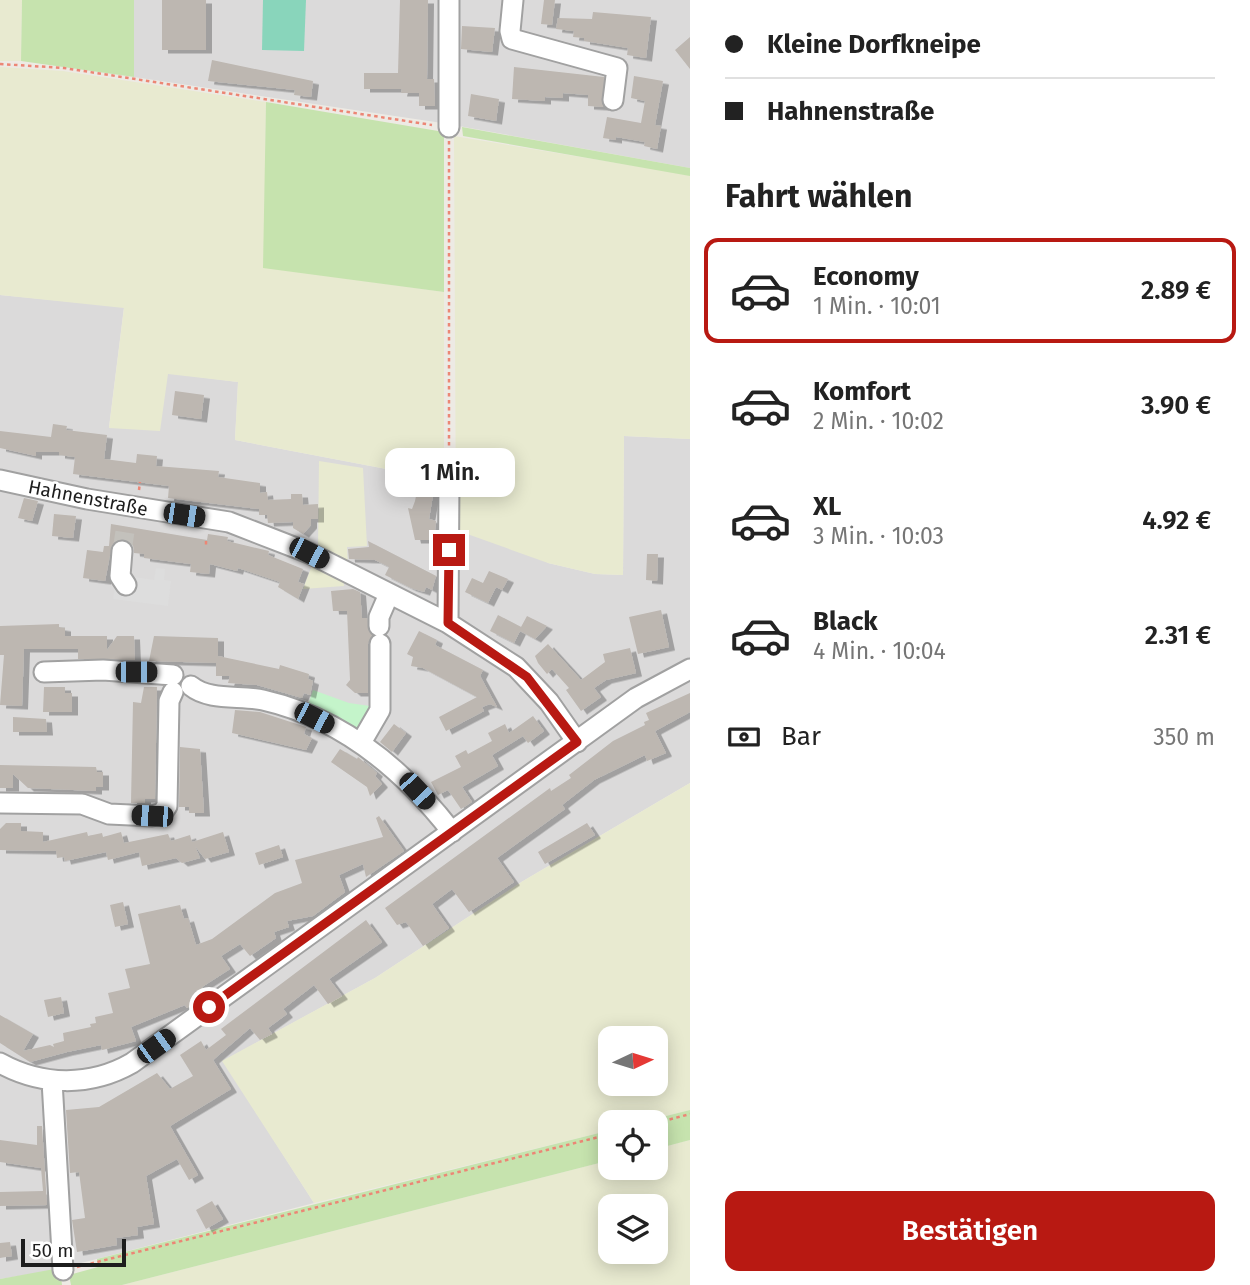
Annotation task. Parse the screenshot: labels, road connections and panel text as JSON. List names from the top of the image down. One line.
{"streets":{"street":["Hahnenstraße"]},"scale_bar":"50 m","north":"right","page":{"banner":["Kleine Dorfkneipe","Hahnenstraße"],"heading":"Fahrt wählen","list":[{"name":"Economy","note":"1 Min. · 10:01","value":"2.89 €"},{"name":"Komfort","note":"2 Min. · 10:02","value":"3.90 €"},{"name":"XL","note":"3 Min. · 10:03","value":"4.92 €"},{"name":"Black","note":"4 Min. · 10:04","value":"2.31 €"}],"bubble":"1 Min.","pay":["Bar","350 m"],"buttons":"Bestätigen","scale":"50 m"}}
